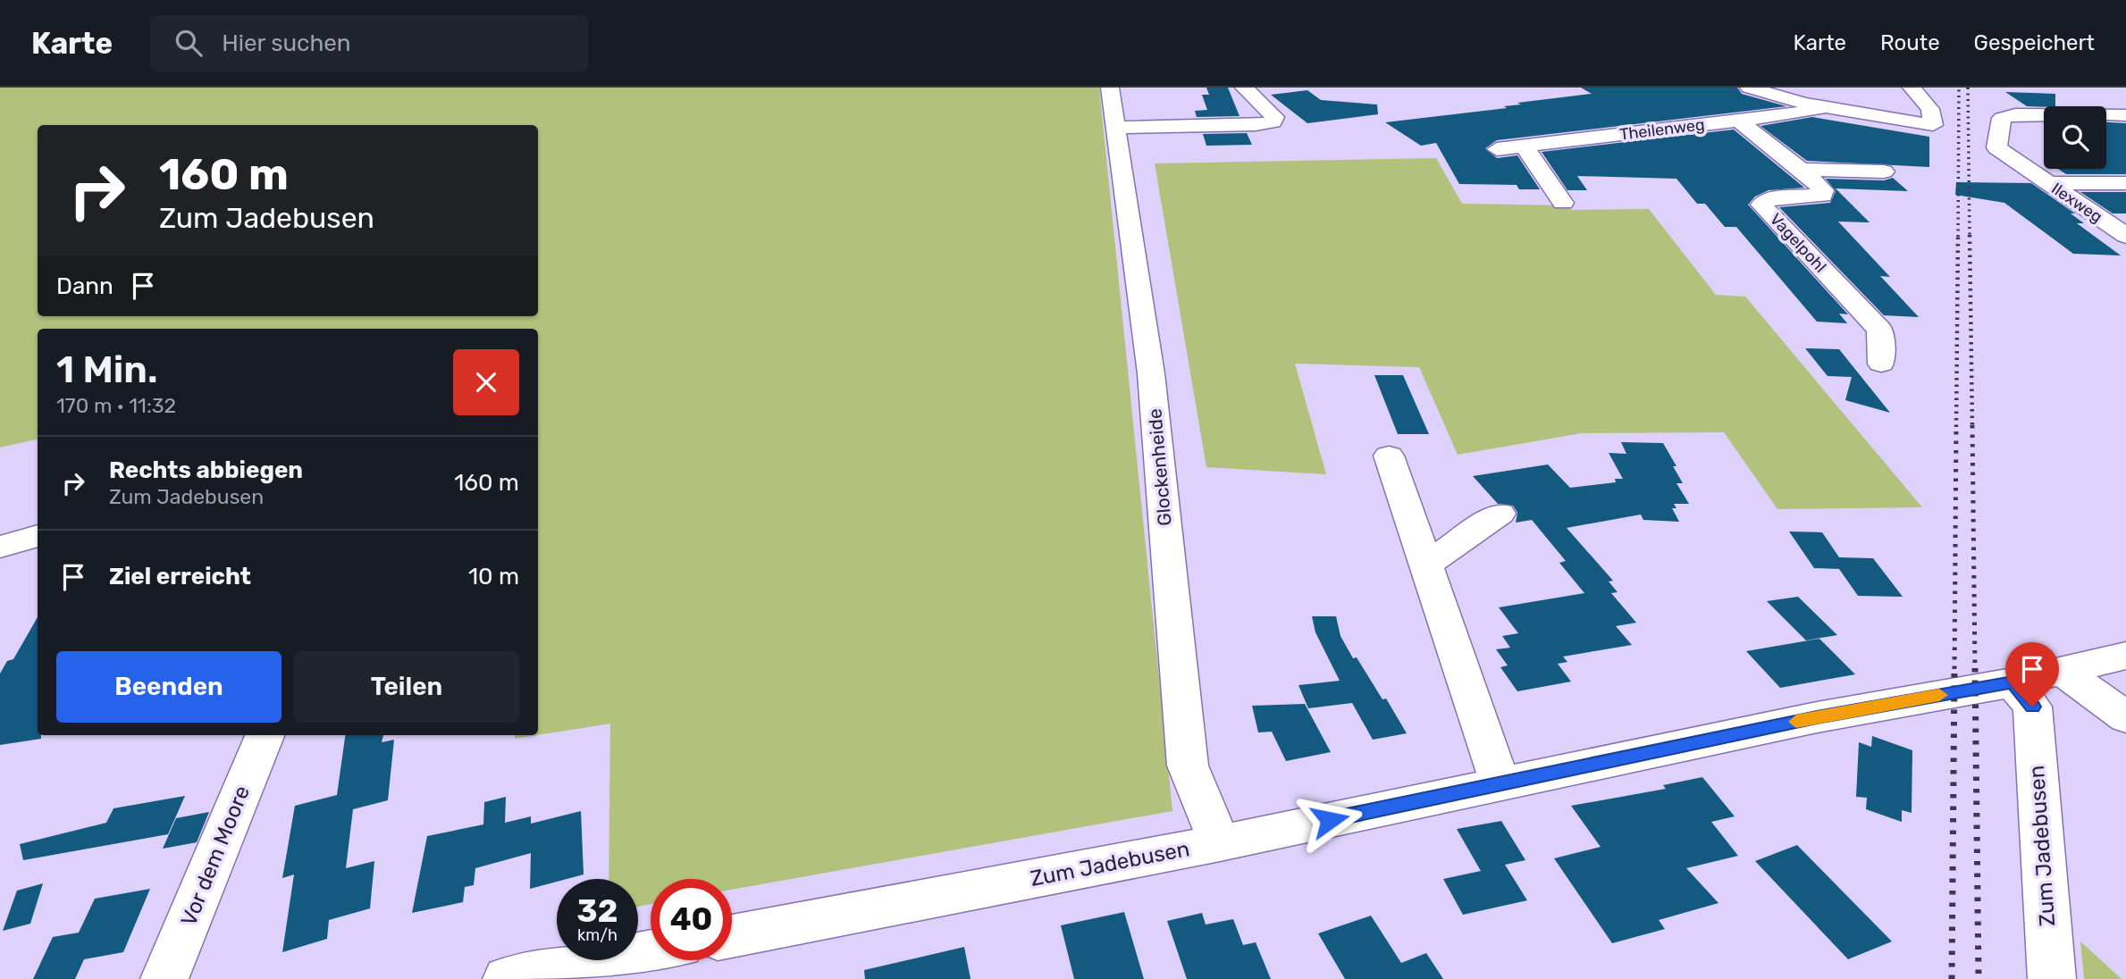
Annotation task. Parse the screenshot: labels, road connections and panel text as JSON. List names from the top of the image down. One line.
{"streets":{"street":["Theilenweg","Ilexweg","Vagelpohl","Glockenheide","Zum Jadebusen","Vor dem Moore"]},"crossings":[["Theilenweg","Vagelpohl"],["Glockenheide","Zum Jadebusen"]],"page":{"header":"Karte","search":"Hier suchen","nav":["Karte","Route","Gespeichert"],"turn":["160 m","Zum Jadebusen"],"then":"Dann","heading":["1 Min.","170 m · 11:32"],"list":[{"name":"Rechts abbiegen","note":"Zum Jadebusen","value":"160 m"},{"name":"Ziel erreicht","value":"10 m"}],"buttons":["Beenden","Teilen"],"speed":"32 km/h","limit":"40"}}
